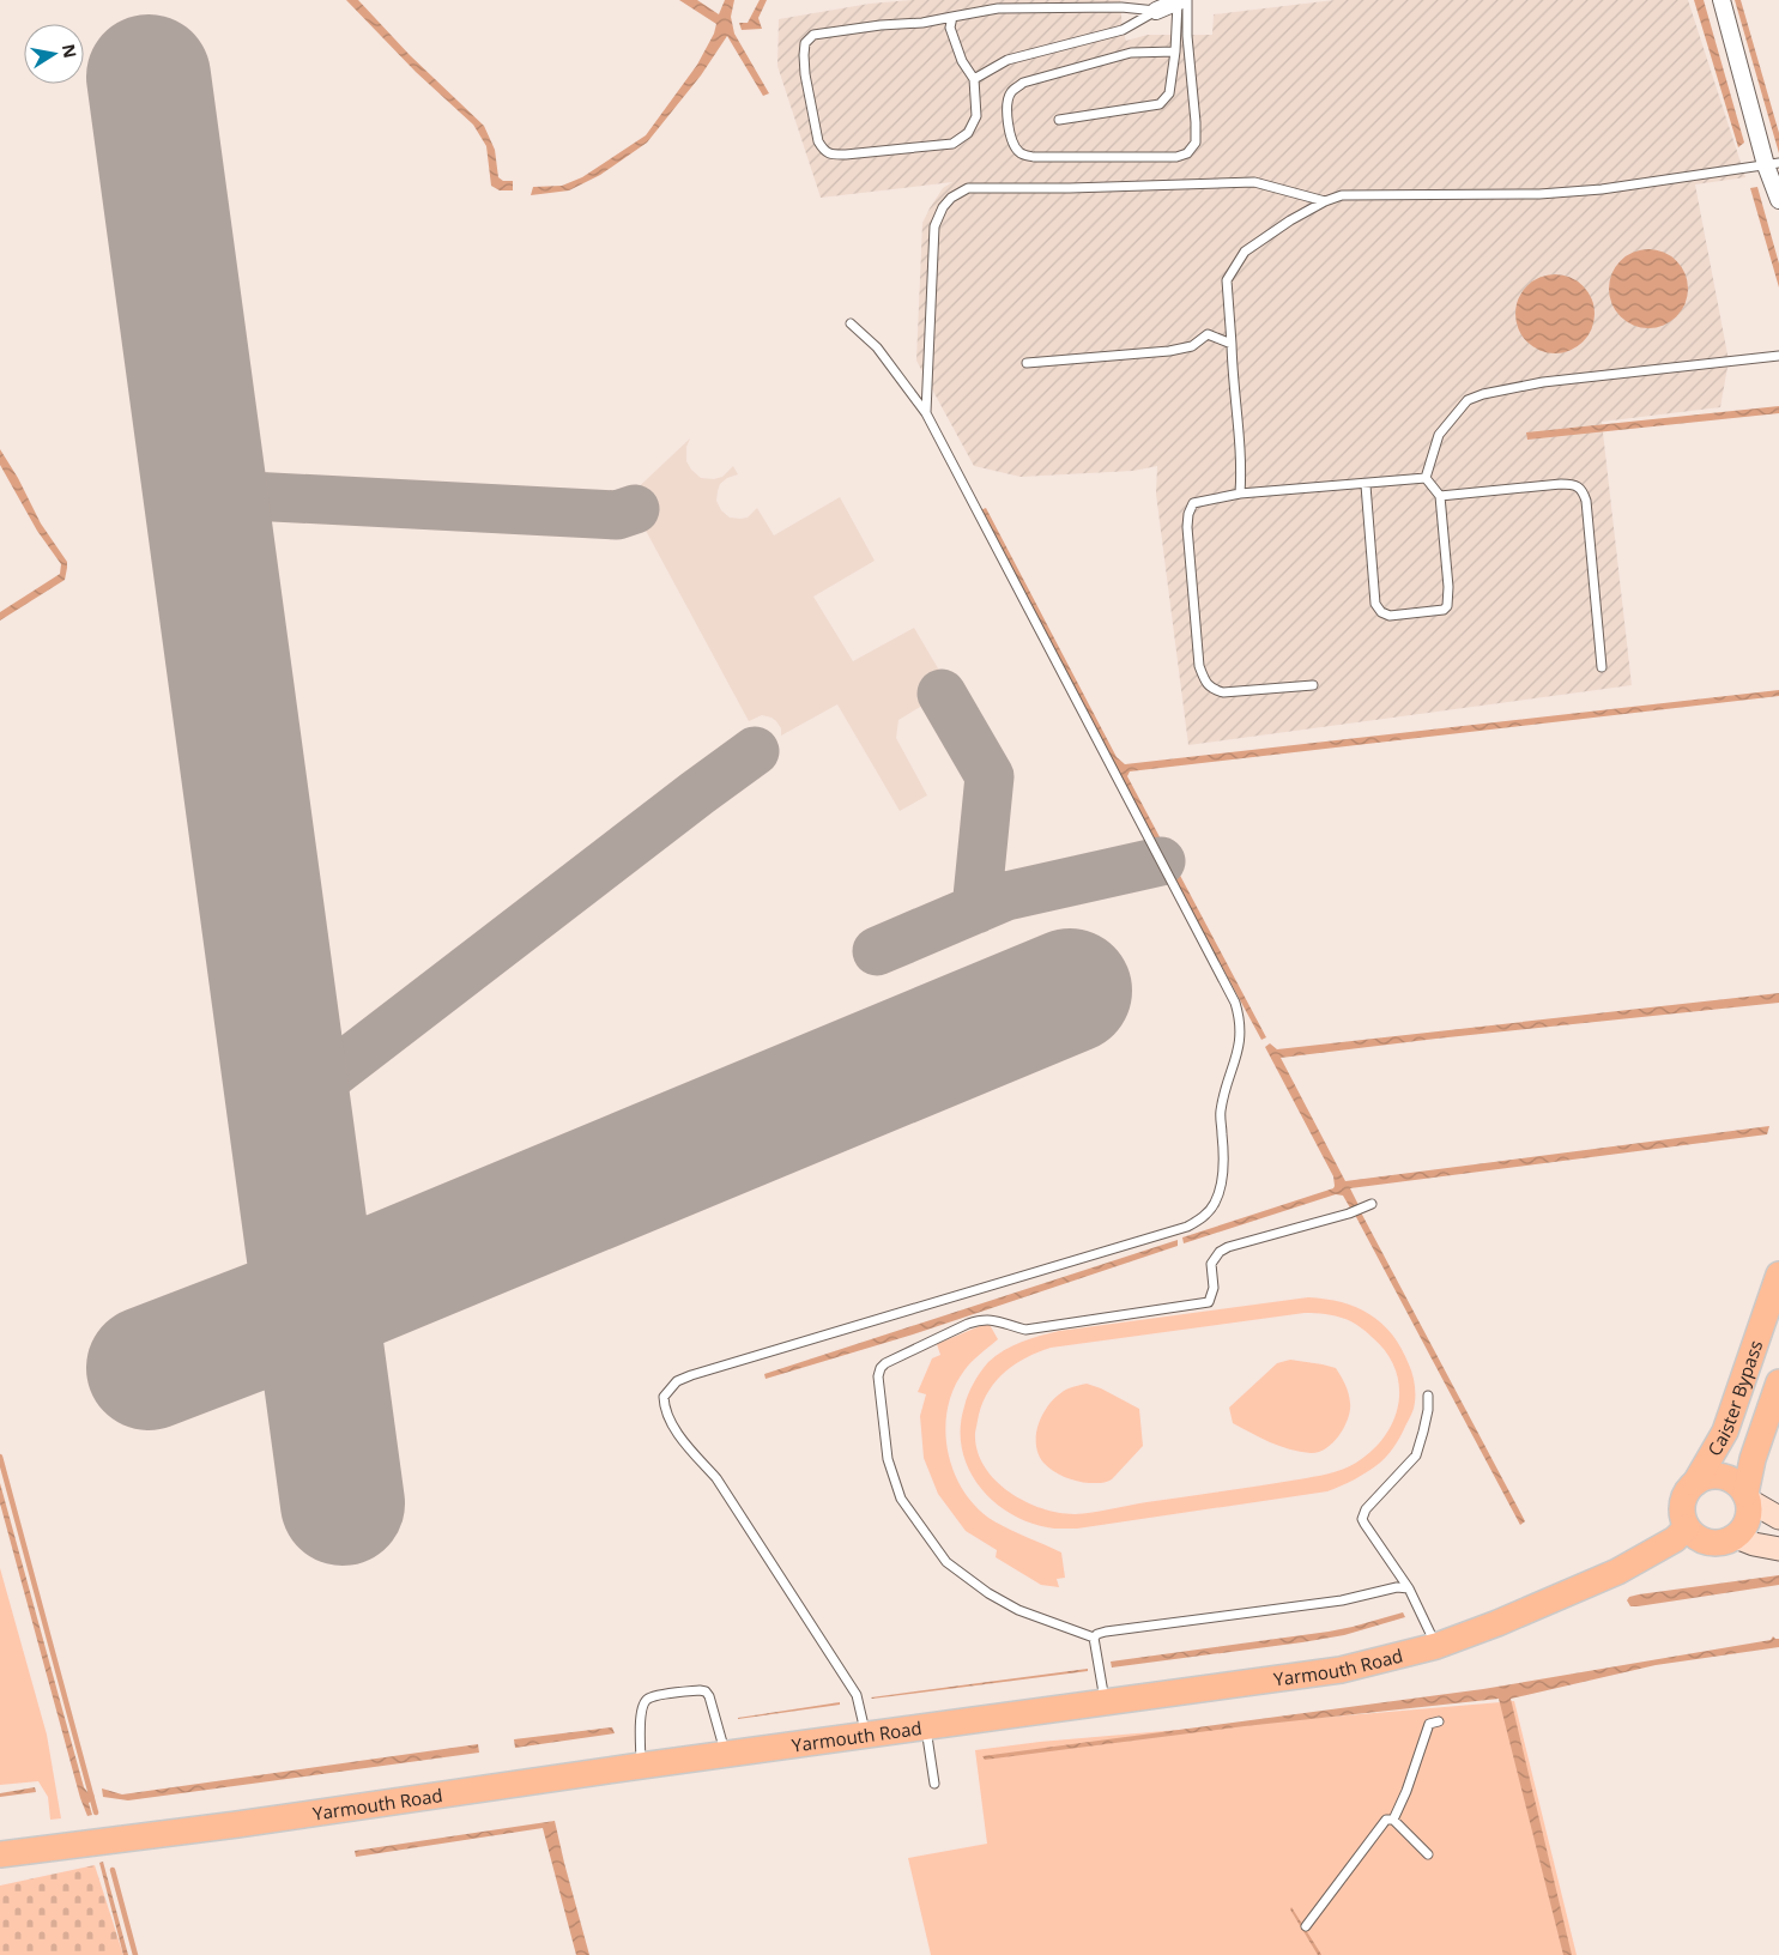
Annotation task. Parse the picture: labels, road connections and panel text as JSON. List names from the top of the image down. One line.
{"streets":{"main road":["Caister Bypass","Yarmouth Road"]},"crossings":[["Caister Bypass","Yarmouth Road"]],"north":"right"}
